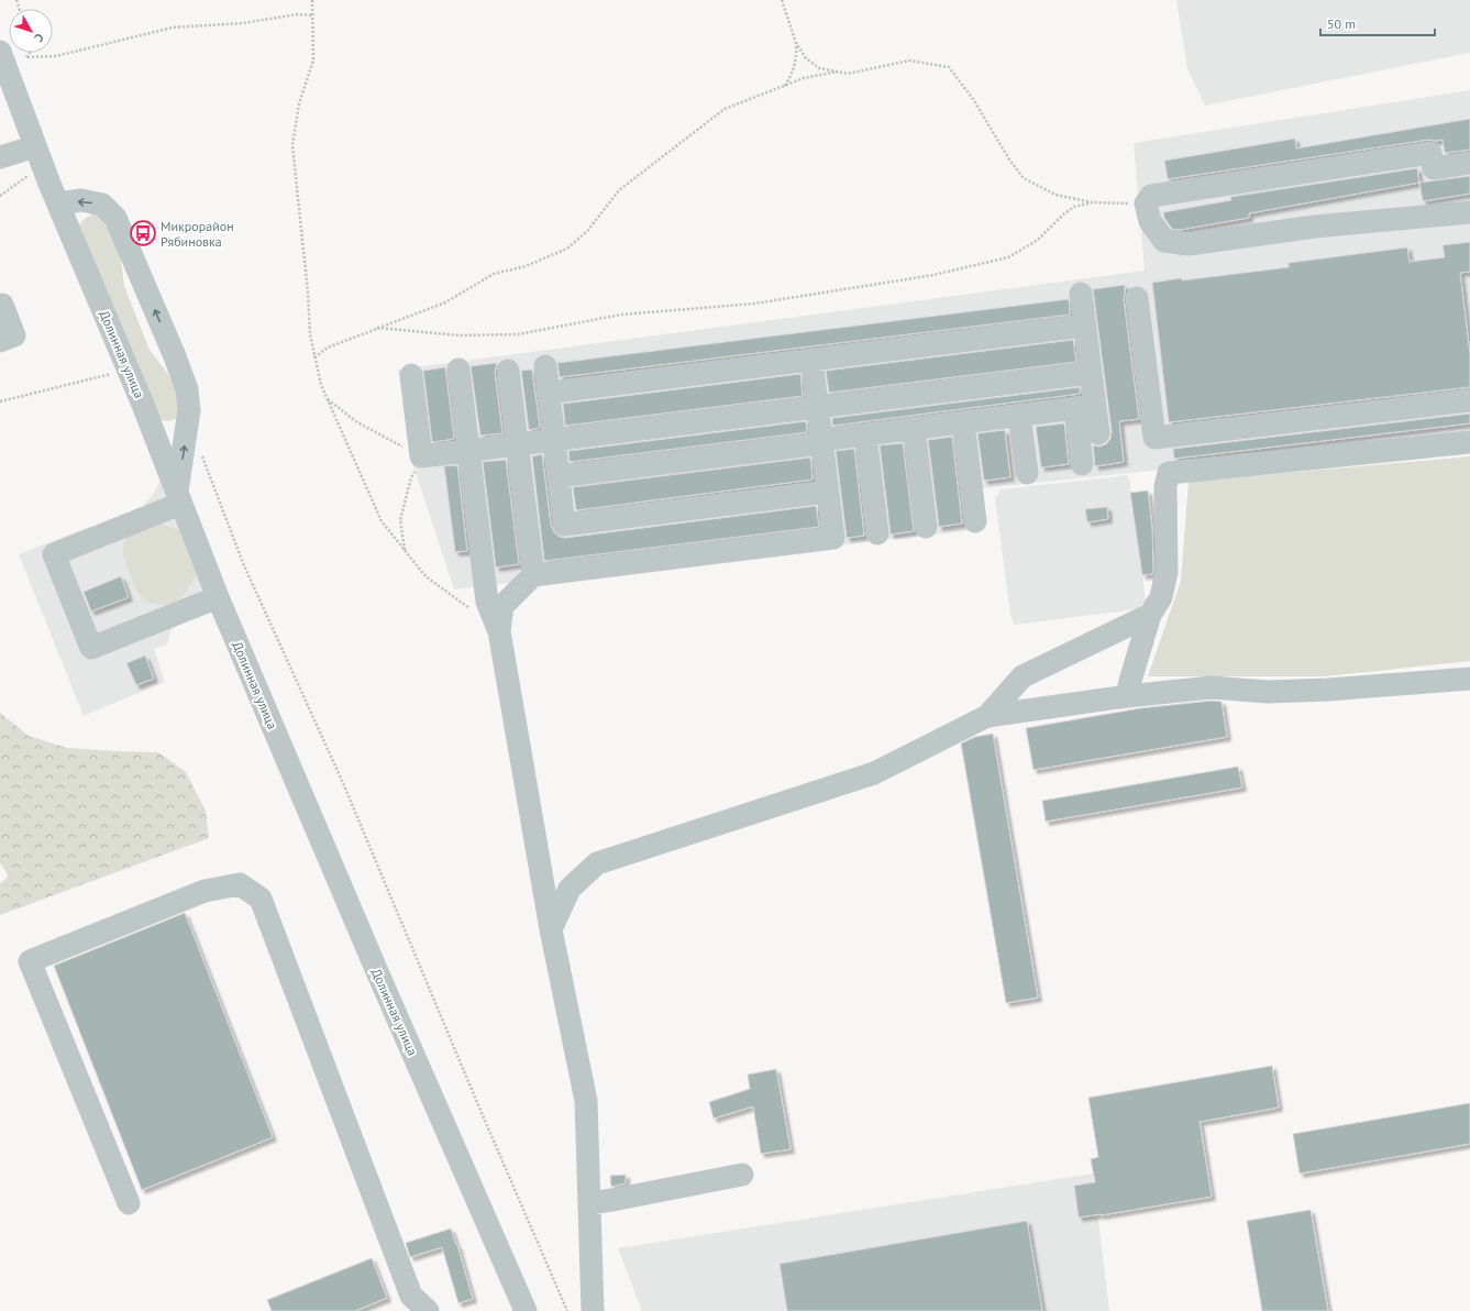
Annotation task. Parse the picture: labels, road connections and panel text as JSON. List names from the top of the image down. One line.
{"streets":{"street":["Долинная улица"]},"places":{"bus stop":["Микрорайон Рябиновка"]},"scale_bar":"50 m","north":"bottom right"}
